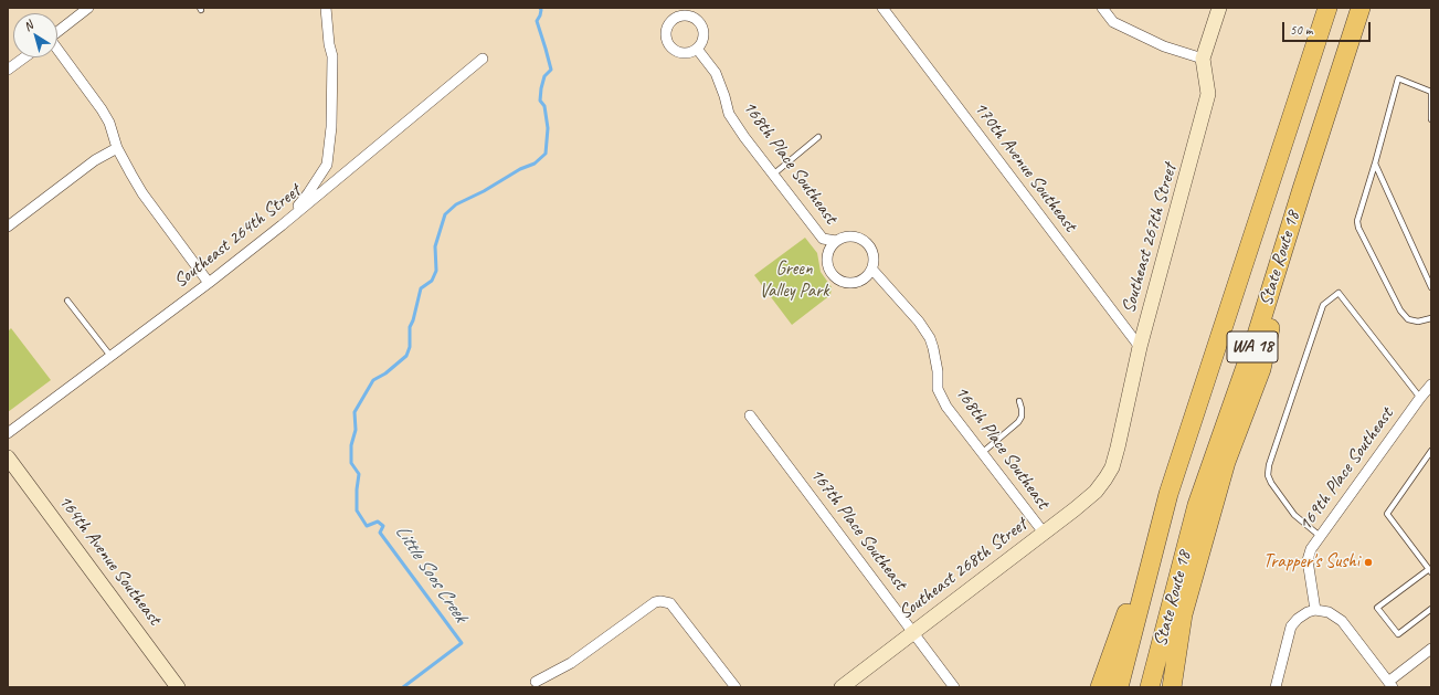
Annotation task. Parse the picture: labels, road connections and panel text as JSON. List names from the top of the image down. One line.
{"streets":{"highway":["State Route 18","WA 18"],"street":["168th Place Southeast","170th Avenue Southeast","Southeast 264th Street","Southeast 267th Street","169th Place Southeast","167th Place Southeast","164th Avenue Southeast","Southeast 268th Street"]},"crossings":[["168th Place Southeast","Southeast 268th Street"],["170th Avenue Southeast","Southeast 267th Street"],["Southeast 267th Street","Southeast 268th Street"],["167th Place Southeast","Southeast 268th Street"]],"water":["Little Soos Creek"],"parks":["Green Valley Park"],"places":["Trapper's Sushi"],"scale_bar":"50 m","north":"top left"}
